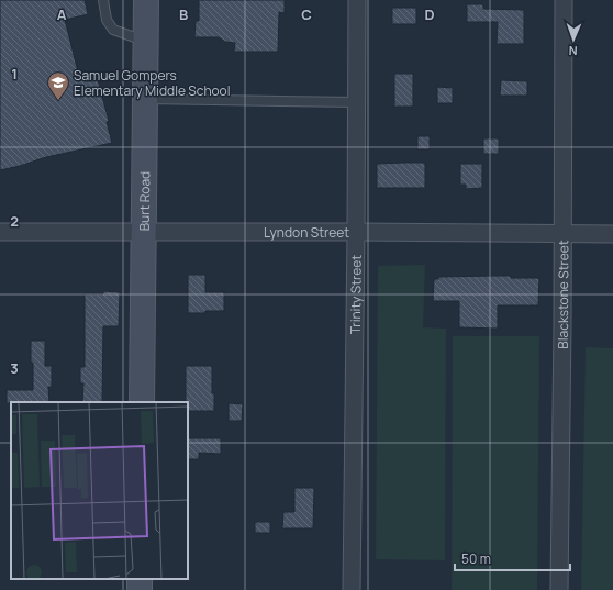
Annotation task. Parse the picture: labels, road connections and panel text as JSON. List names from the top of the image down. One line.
{"streets":{"street":["Burt Road","Lyndon Street","Trinity Street","Blackstone Street"]},"crossings":[["Burt Road","Lyndon Street"],["Lyndon Street","Trinity Street"],["Lyndon Street","Blackstone Street"]],"places":{"school or university":["Samuel Gompers Elementary Middle School"]},"scale_bar":"50 m","north":"bottom","grid":{"columns":["A","B","C","D"],"rows":["1","2","3"]}}
